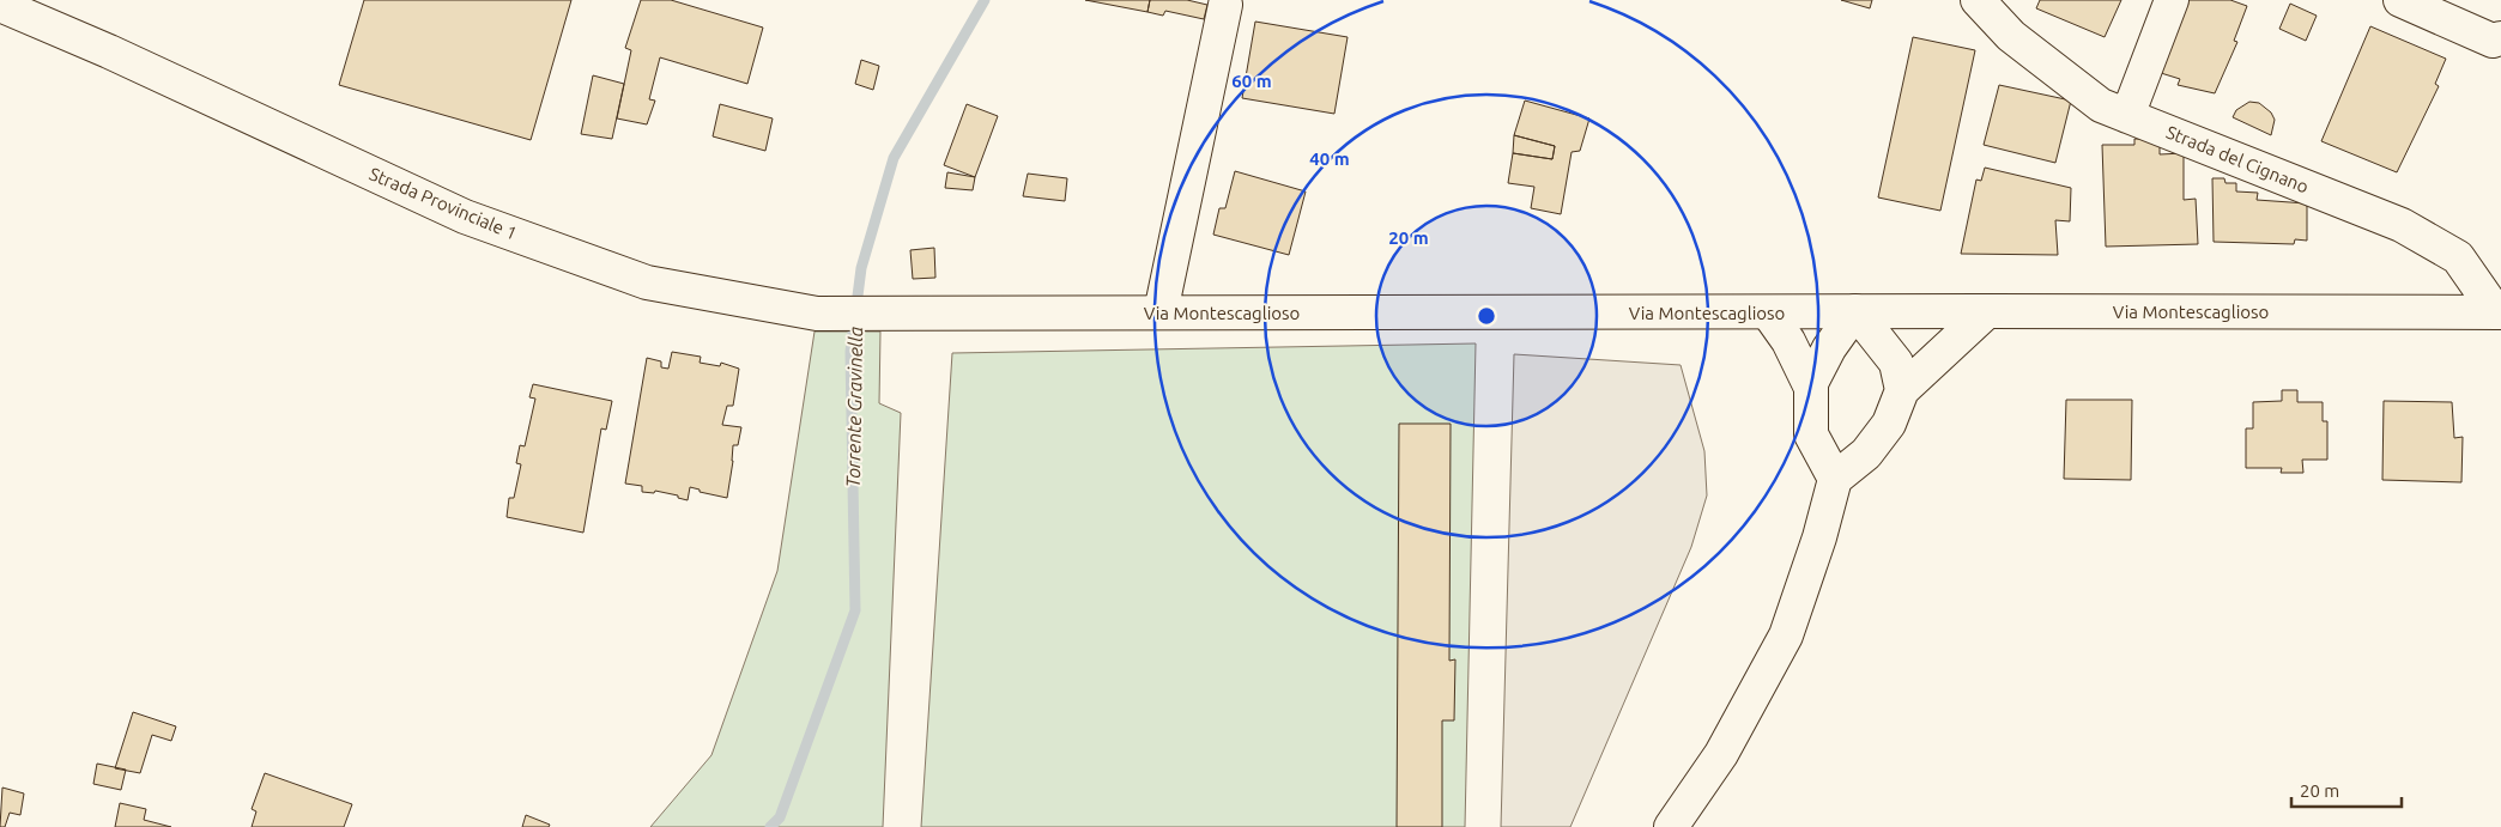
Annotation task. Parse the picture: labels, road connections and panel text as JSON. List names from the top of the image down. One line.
{"streets":{"street":["Strada del Cignano","Strada Provinciale 1","Via Montescaglioso"]},"crossings":[["Strada del Cignano","Via Montescaglioso"],["Strada Provinciale 1","Via Montescaglioso"]],"water":["Torrente Gravinella"],"scale_bar":"20 m","rings":["60 m","40 m","20 m"]}
